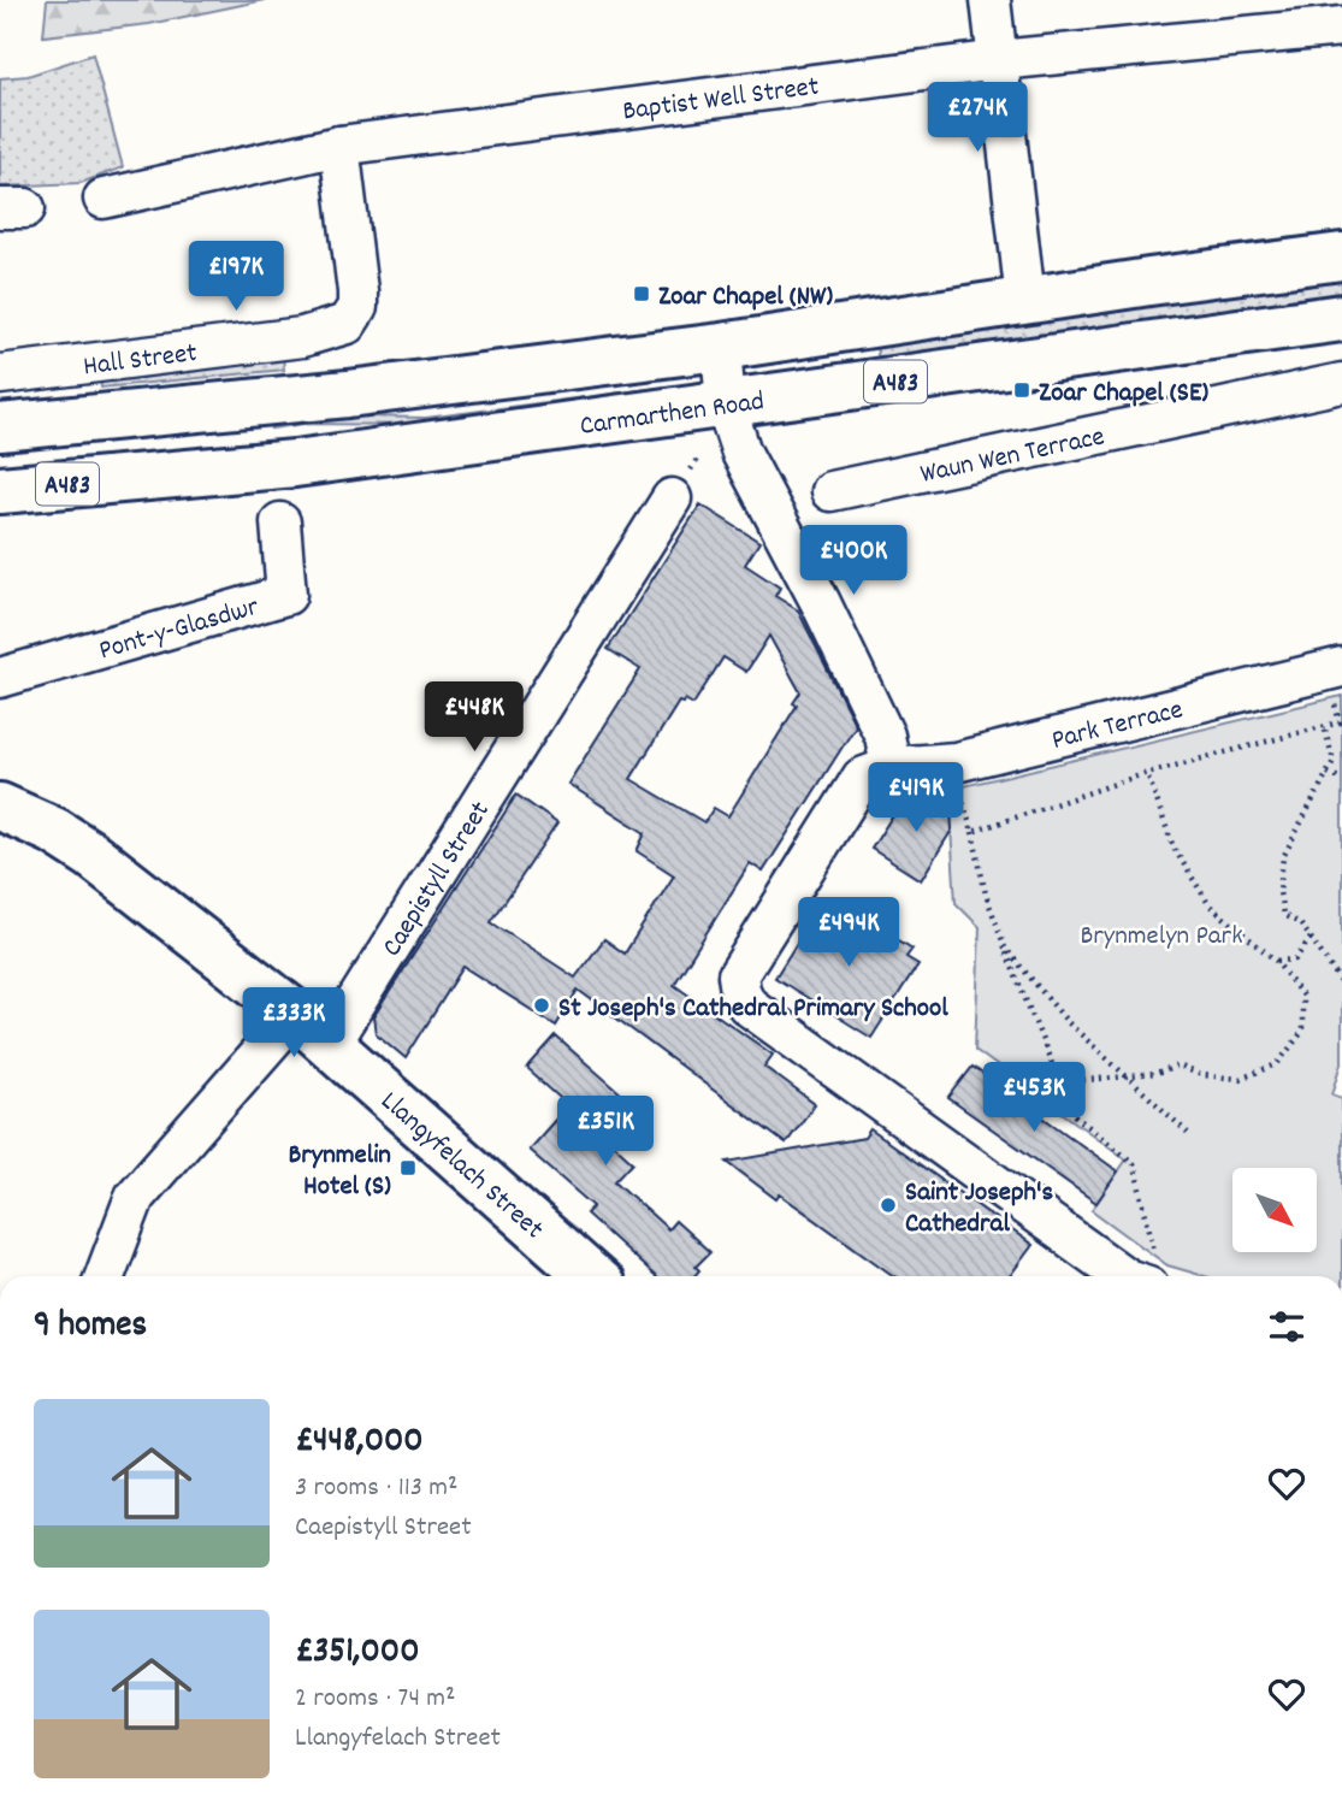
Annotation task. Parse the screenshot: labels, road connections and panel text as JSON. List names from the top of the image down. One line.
{"streets":{"main road":["A483","Carmarthen Road","Llangyfelach Street"],"street":["Baptist Well Street","Hall Street","Waun Wen Terrace","Pont-y-Glasdwr","Park Terrace","Caepistyll Street"]},"crossings":[["Baptist Well Street","Hall Street"],["A483","Carmarthen Road"],["Caepistyll Street","Llangyfelach Street"]],"parks":["Brynmelyn Park"],"places":{"transit":["Zoar Chapel (NW)","Zoar Chapel (SE)","Brynmelin Hotel (S)"],"other":["St Joseph's Cathedral Primary School","Saint Joseph's Cathedral"]},"north":"bottom right","page":{"price":["£274K","£197K","£400K","£448K","£419K","£494K","£333K","£453K","£351K"],"heading":"9 homes","list":[{"name":"£448,000","note":"3 rooms · 113 m² · Caepistyll Street"},{"name":"£351,000","note":"2 rooms · 74 m² · Llangyfelach Street"}]}}
